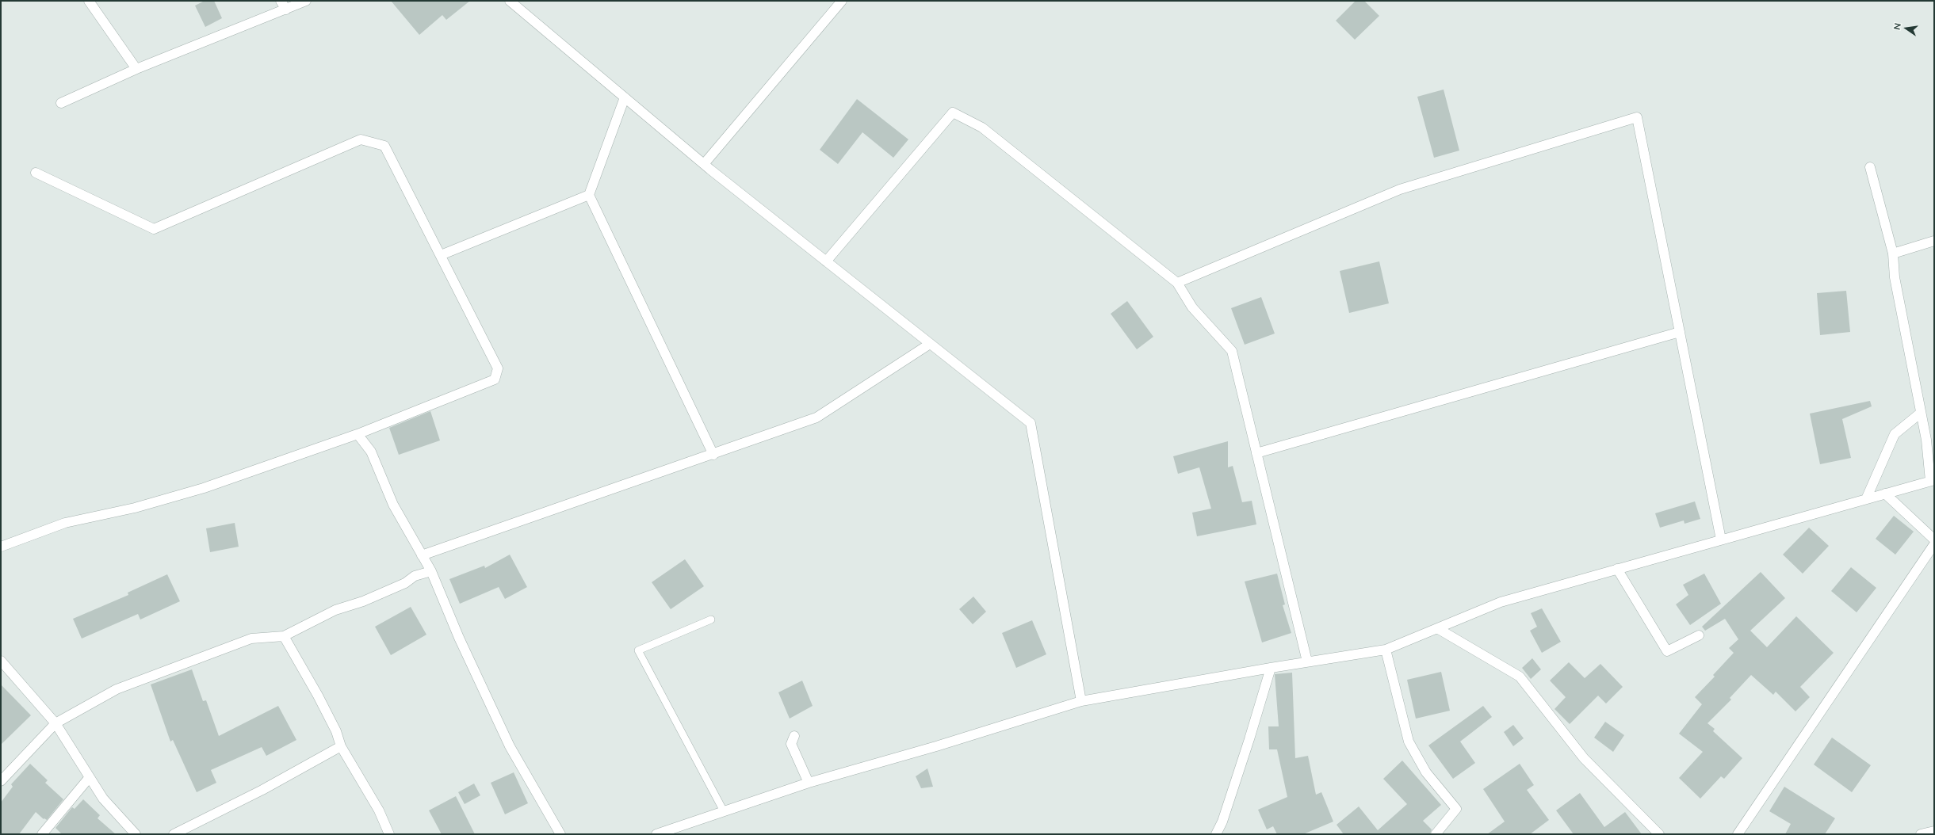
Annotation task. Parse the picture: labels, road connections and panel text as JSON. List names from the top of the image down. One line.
{"north":"left"}
